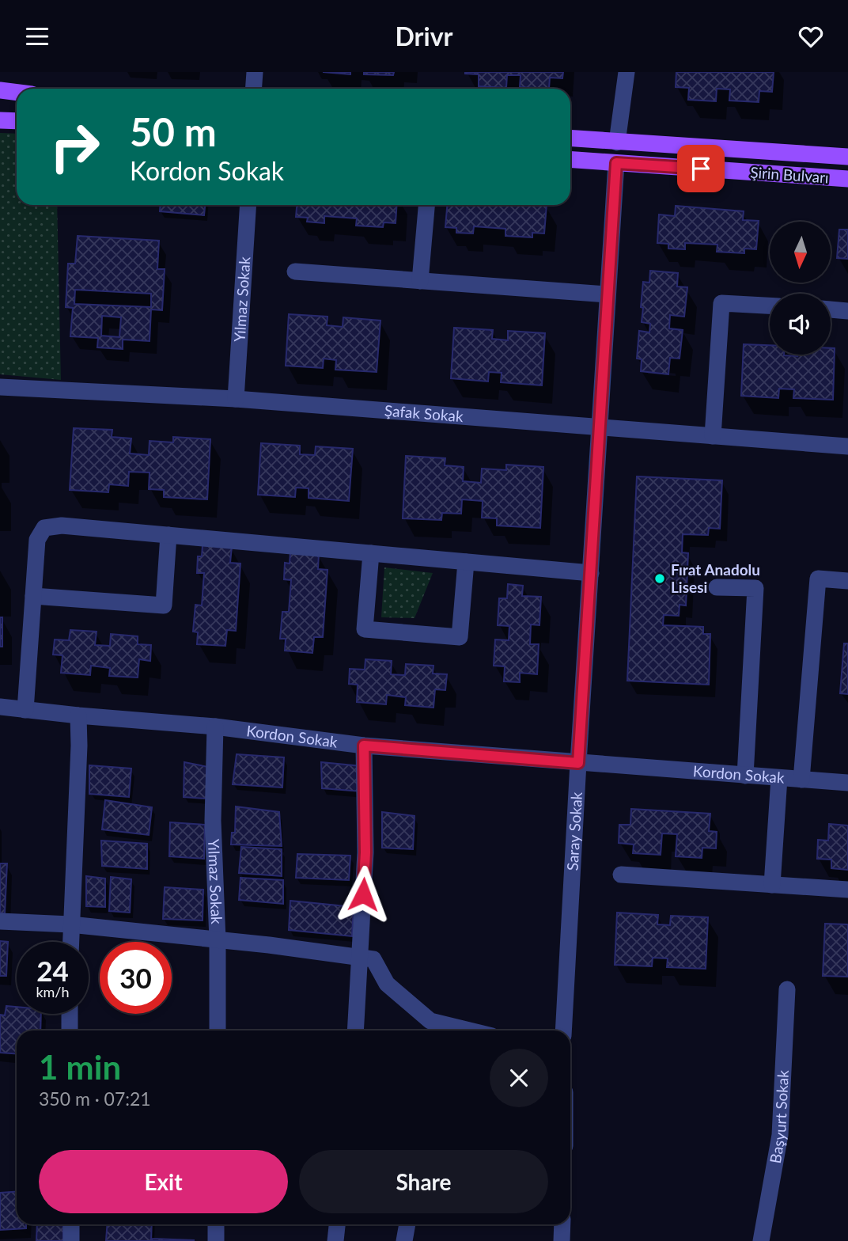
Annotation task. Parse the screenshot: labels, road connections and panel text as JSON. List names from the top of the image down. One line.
{"streets":{"main road":["Şirin Bulvarı"],"street":["Yılmaz Sokak","Şafak Sokak","Kordon Sokak","Saray Sokak","Başyurt Sokak"]},"crossings":[["Şirin Bulvarı","Saray Sokak"],["Yılmaz Sokak","Şafak Sokak"],["Yılmaz Sokak","Kordon Sokak"],["Şafak Sokak","Saray Sokak"],["Kordon Sokak","Saray Sokak"]],"places":["Fırat Anadolu Lisesi"],"north":"bottom","page":{"header":"Drivr","turn":["50 m","Kordon Sokak"],"speed":"24 km/h","limit":"30","heading":["1 min","350 m · 07:21"],"buttons":["Exit","Share"]}}
